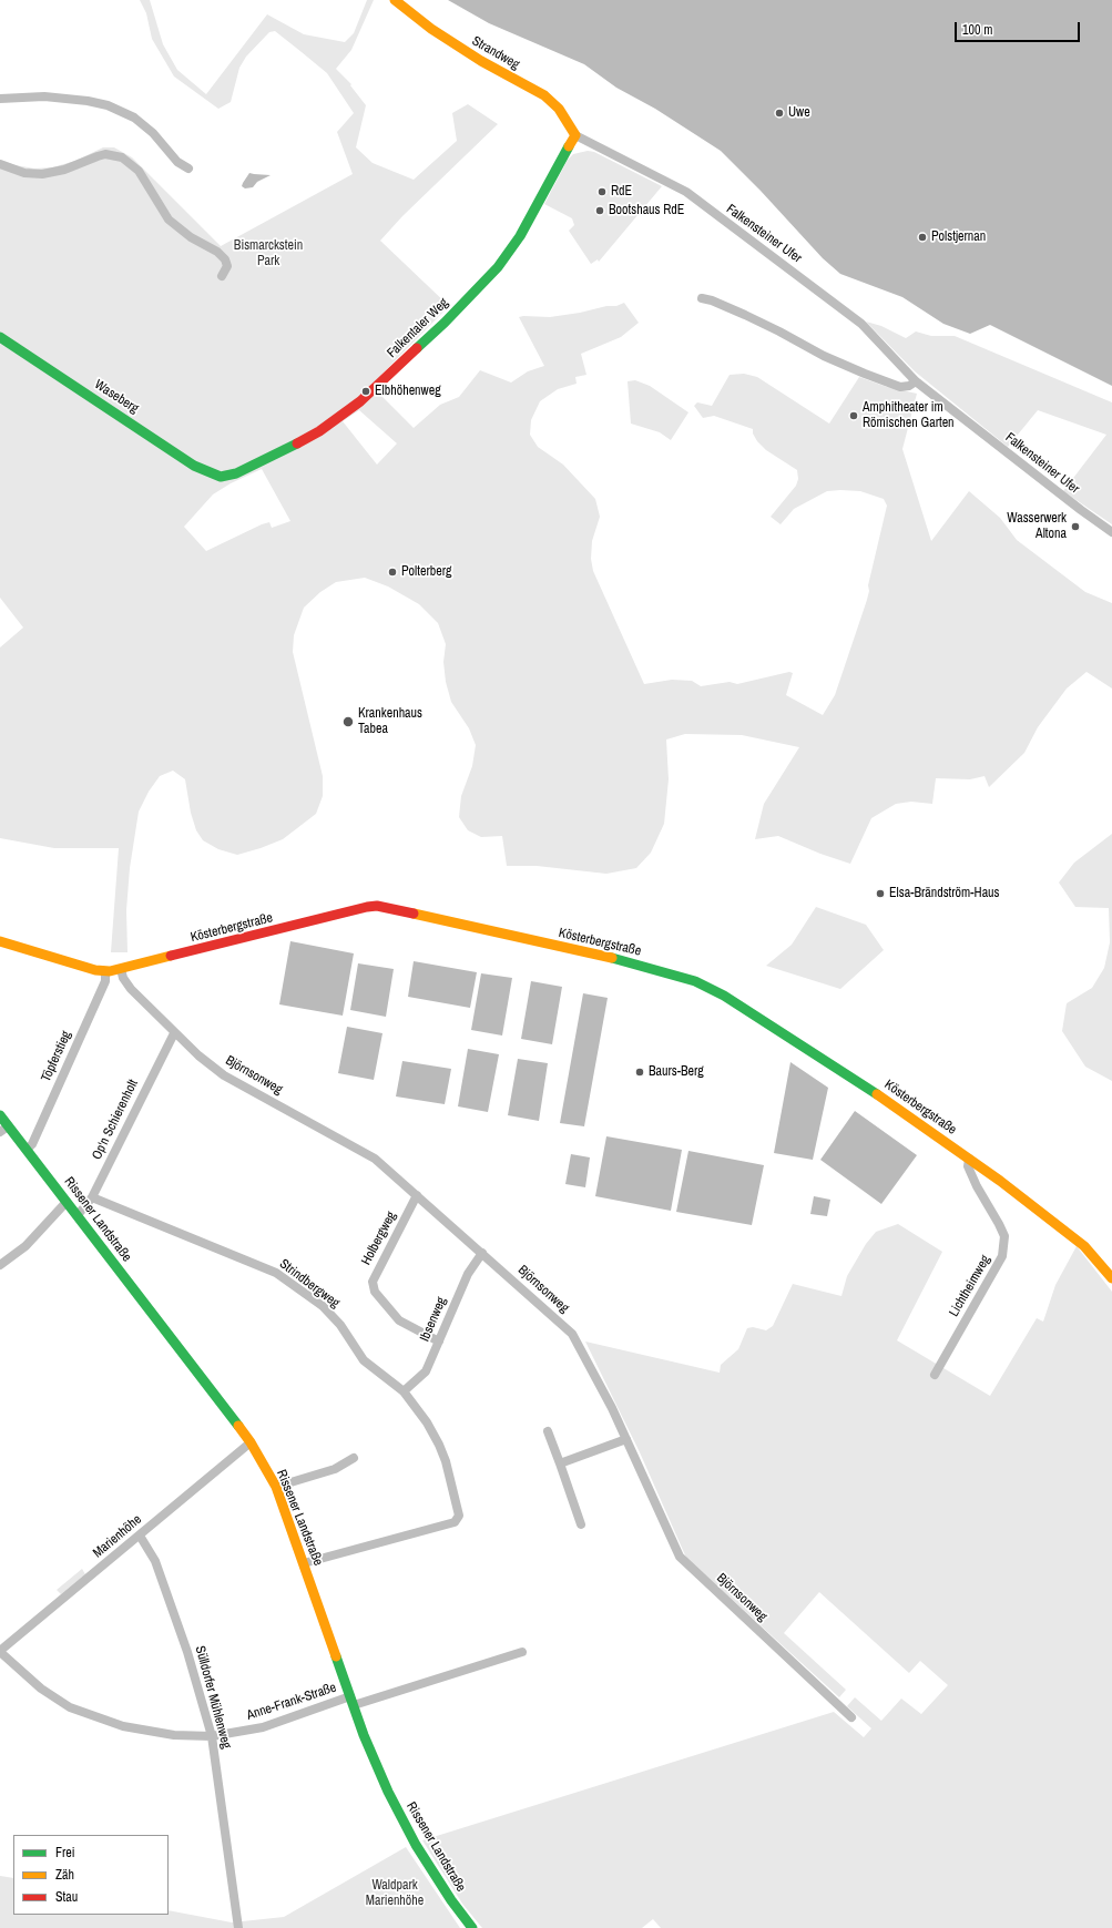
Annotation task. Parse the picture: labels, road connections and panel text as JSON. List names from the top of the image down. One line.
{"streets":{"street":["Strandweg","Falkensteiner Ufer","Falkentaler Weg","Waseberg","Kösterbergstraße","Töpferstieg","Björnsonweg","Op'n Schierenholt","Rissener Landstraße","Holbergweg","Strindbergweg","Lichtheimweg","Ibsenweg","Marienhöhe","Sülldorfer Mühlenweg","Anne-Frank-Straße"]},"crossings":[["Strandweg","Falkensteiner Ufer"],["Strandweg","Falkentaler Weg"],["Falkensteiner Ufer","Falkentaler Weg"],["Falkentaler Weg","Waseberg"],["Kösterbergstraße","Töpferstieg"],["Kösterbergstraße","Björnsonweg"],["Kösterbergstraße","Lichtheimweg"],["Töpferstieg","Rissener Landstraße"],["Björnsonweg","Op'n Schierenholt"],["Björnsonweg","Holbergweg"],["Björnsonweg","Ibsenweg"],["Op'n Schierenholt","Rissener Landstraße"],["Op'n Schierenholt","Strindbergweg"],["Rissener Landstraße","Strindbergweg"],["Rissener Landstraße","Marienhöhe"],["Rissener Landstraße","Anne-Frank-Straße"],["Holbergweg","Ibsenweg"],["Strindbergweg","Ibsenweg"],["Marienhöhe","Sülldorfer Mühlenweg"],["Marienhöhe","Anne-Frank-Straße"],["Sülldorfer Mühlenweg","Anne-Frank-Straße"]],"parks":["Bismarckstein Park","Waldpark Marienhöhe"],"places":["Uwe","RdE","Bootshaus RdE","Polstjernan","Elbhöhenweg","Amphitheater im Römischen Garten","Wasserwerk Altona","Polterberg","Krankenhaus Tabea","Elsa-Brändström-Haus","Baurs-Berg"],"legend":["Frei","Zäh","Stau"],"scale_bar":"100 m"}
